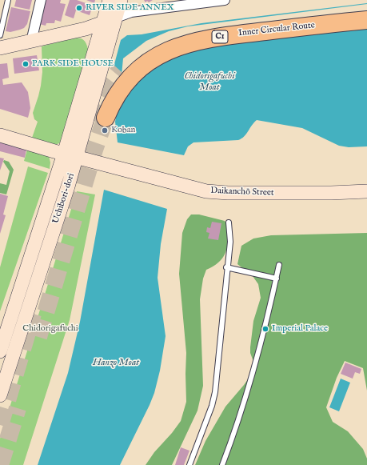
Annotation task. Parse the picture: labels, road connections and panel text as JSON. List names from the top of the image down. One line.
{"streets":{"highway":["Inner Circular Route","C1"],"main road":["Daikanchō Street","Uchibori-dori"]},"crossings":[["Daikanchō Street","Uchibori-dori"]],"water":["Chidorigafuchi Moat","Hanzo Moat"],"parks":["Chidorigafuchi"],"places":["RIVER SIDE ANNEX","PARK SIDE HOUSE","Koban","Imperial Palace"]}
